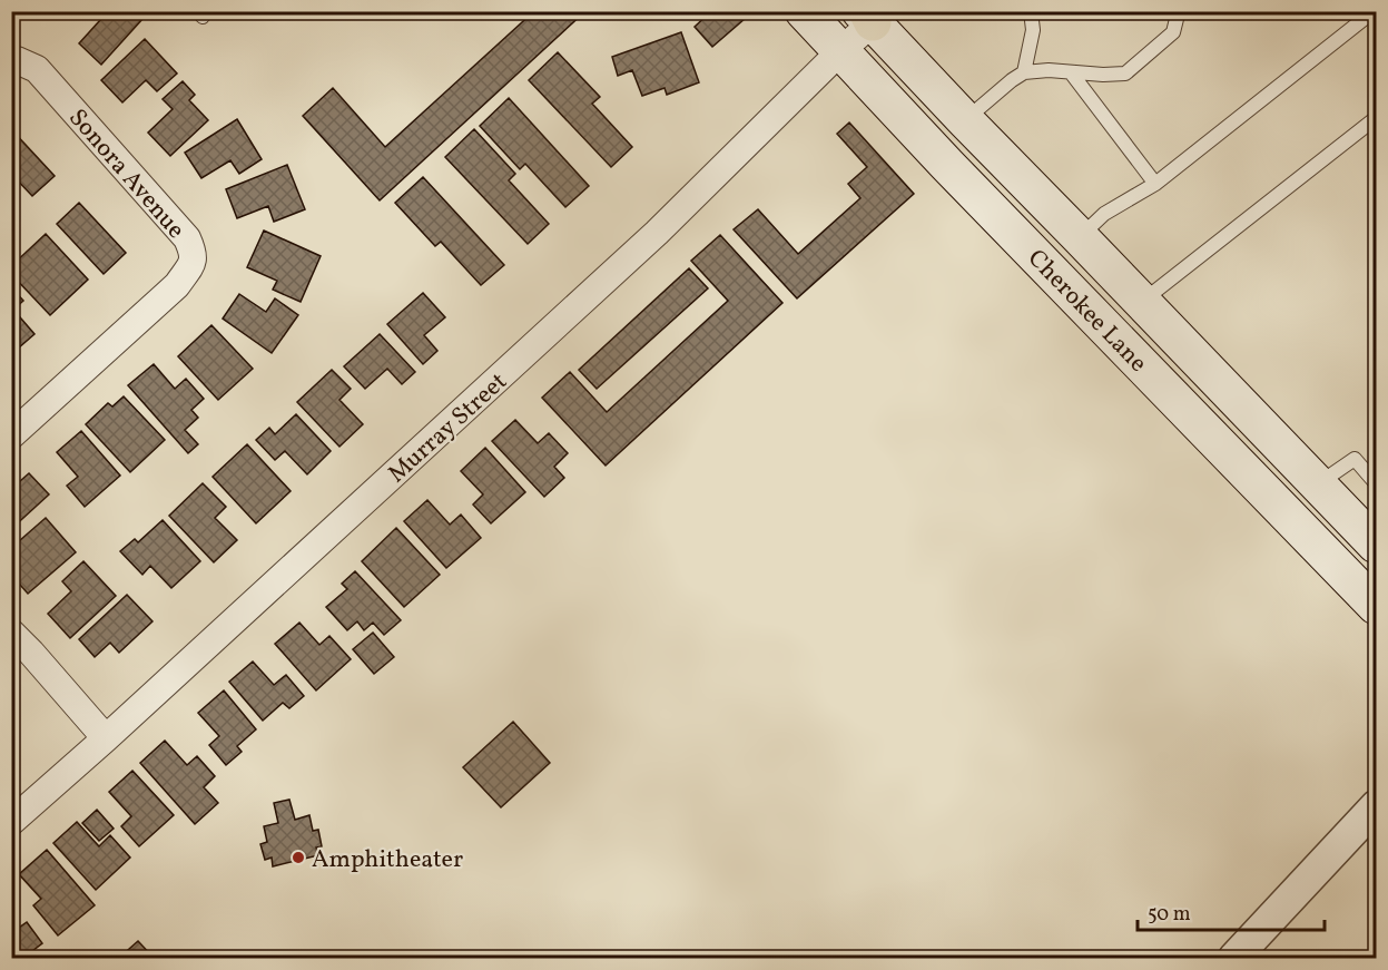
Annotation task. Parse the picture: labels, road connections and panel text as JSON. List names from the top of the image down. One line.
{"streets":{"main road":["Cherokee Lane"],"street":["Sonora Avenue","Murray Street"]},"crossings":[["Cherokee Lane","Murray Street"]],"places":["Amphitheater"],"scale_bar":"50 m"}
